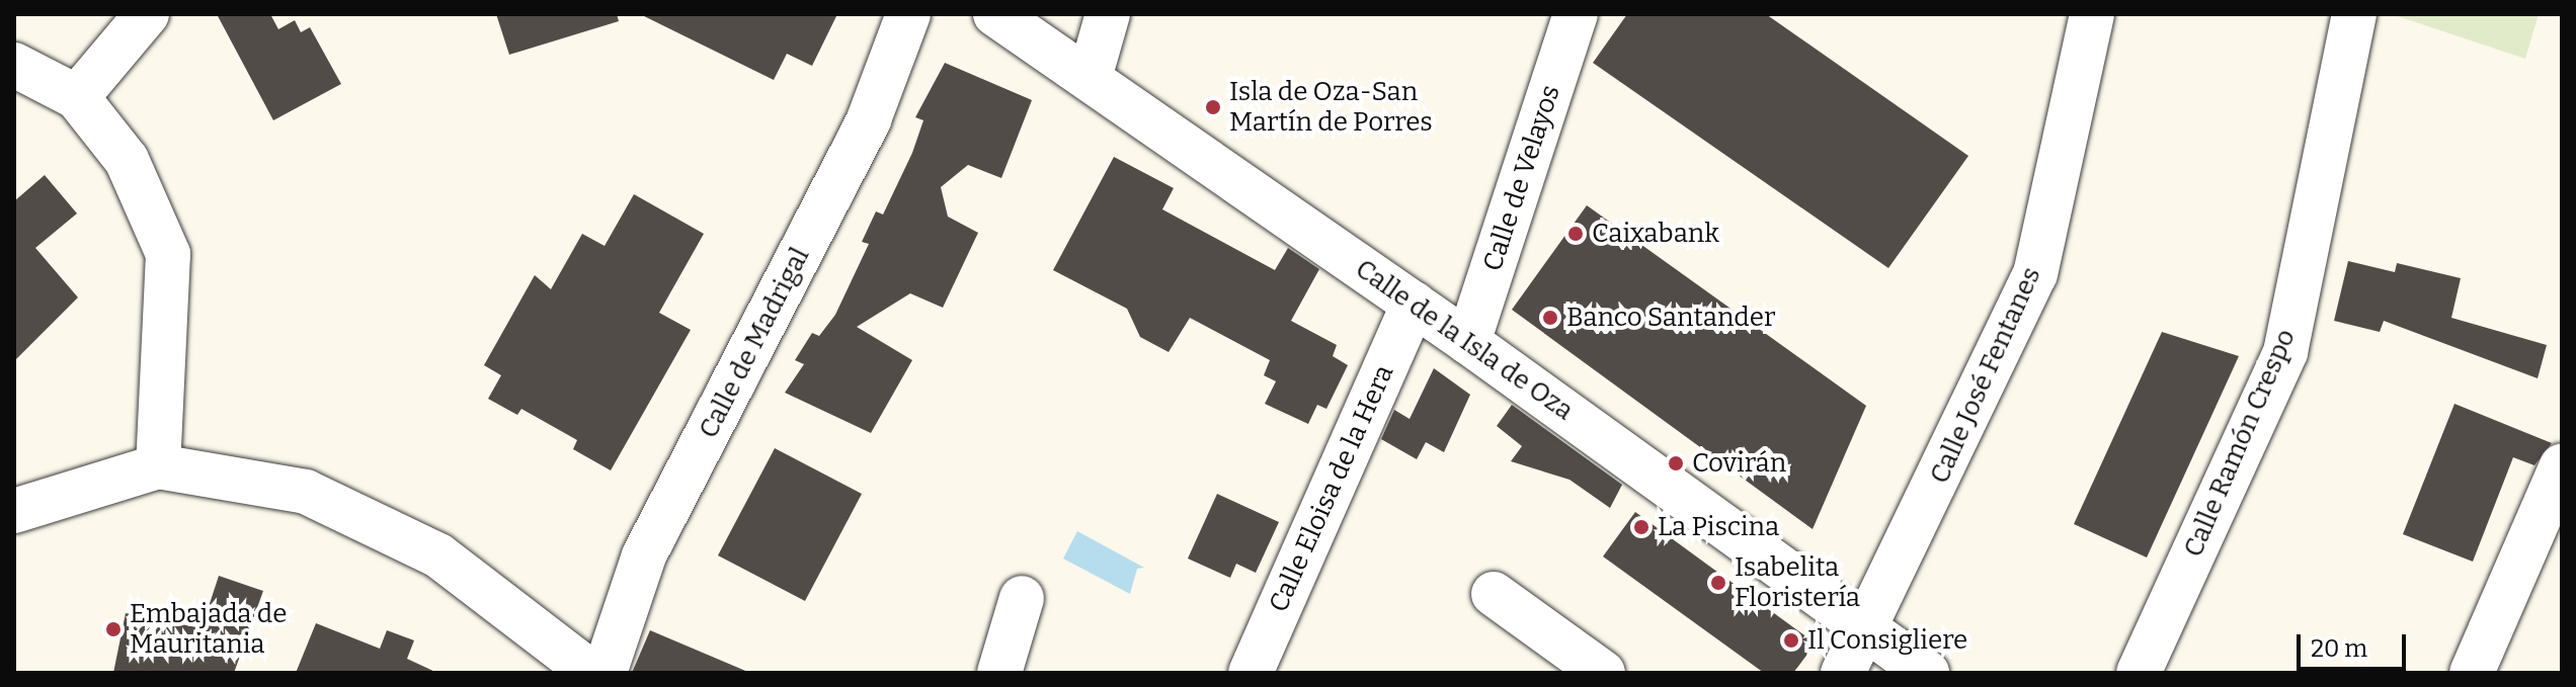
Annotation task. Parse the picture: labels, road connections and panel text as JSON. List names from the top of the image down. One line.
{"streets":{"street":["Calle de Velayos","Calle de la Isla de Oza","Calle de Madrigal","Calle José Fentanes","Calle Ramón Crespo","Calle Eloisa de la Hera"]},"crossings":[["Calle de Velayos","Calle de la Isla de Oza"],["Calle de la Isla de Oza","Calle José Fentanes"],["Calle de la Isla de Oza","Calle Eloisa de la Hera"]],"places":["Isla de Oza-San Martín de Porres","Caixabank","Banco Santander","Covirán","La Piscina","Isabelita Floristería","Embajada de Mauritania","Il Consigliere"],"scale_bar":"20 m"}
